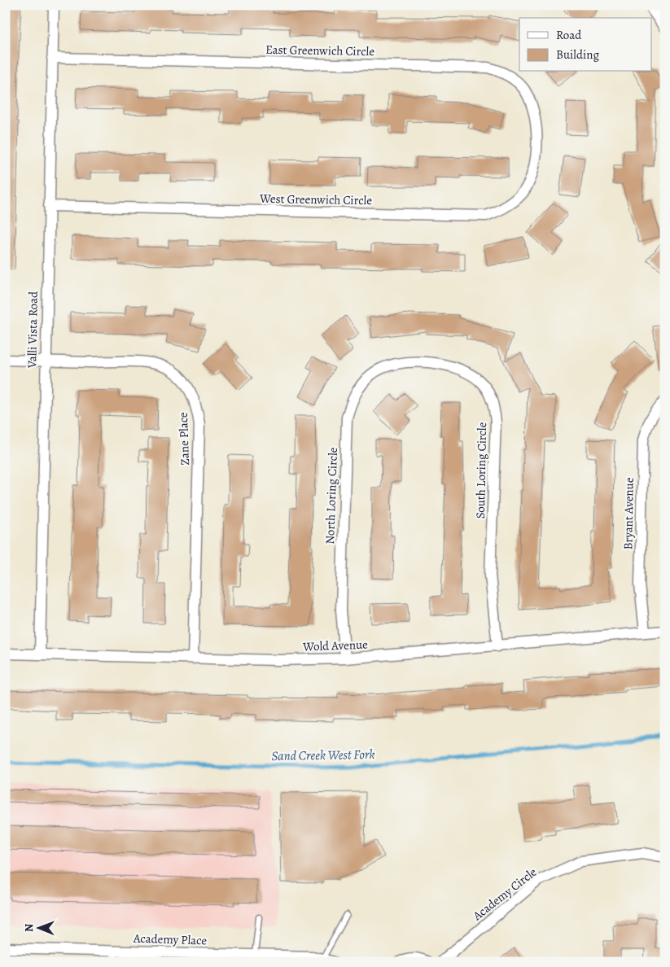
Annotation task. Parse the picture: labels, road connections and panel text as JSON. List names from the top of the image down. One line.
{"streets":{"street":["East Greenwich Circle","West Greenwich Circle","Valli Vista Road","Zane Place","South Loring Circle","North Loring Circle","Bryant Avenue","Wold Avenue","Academy Circle","Academy Place"]},"crossings":[["East Greenwich Circle","West Greenwich Circle"],["East Greenwich Circle","Valli Vista Road"],["West Greenwich Circle","Valli Vista Road"],["Valli Vista Road","Zane Place"],["Valli Vista Road","Wold Avenue"],["Zane Place","Wold Avenue"],["South Loring Circle","North Loring Circle"],["South Loring Circle","Wold Avenue"],["North Loring Circle","Wold Avenue"],["Bryant Avenue","Wold Avenue"]],"water":["Sand Creek West Fork"],"legend":["Road","Building"],"north":"left"}
